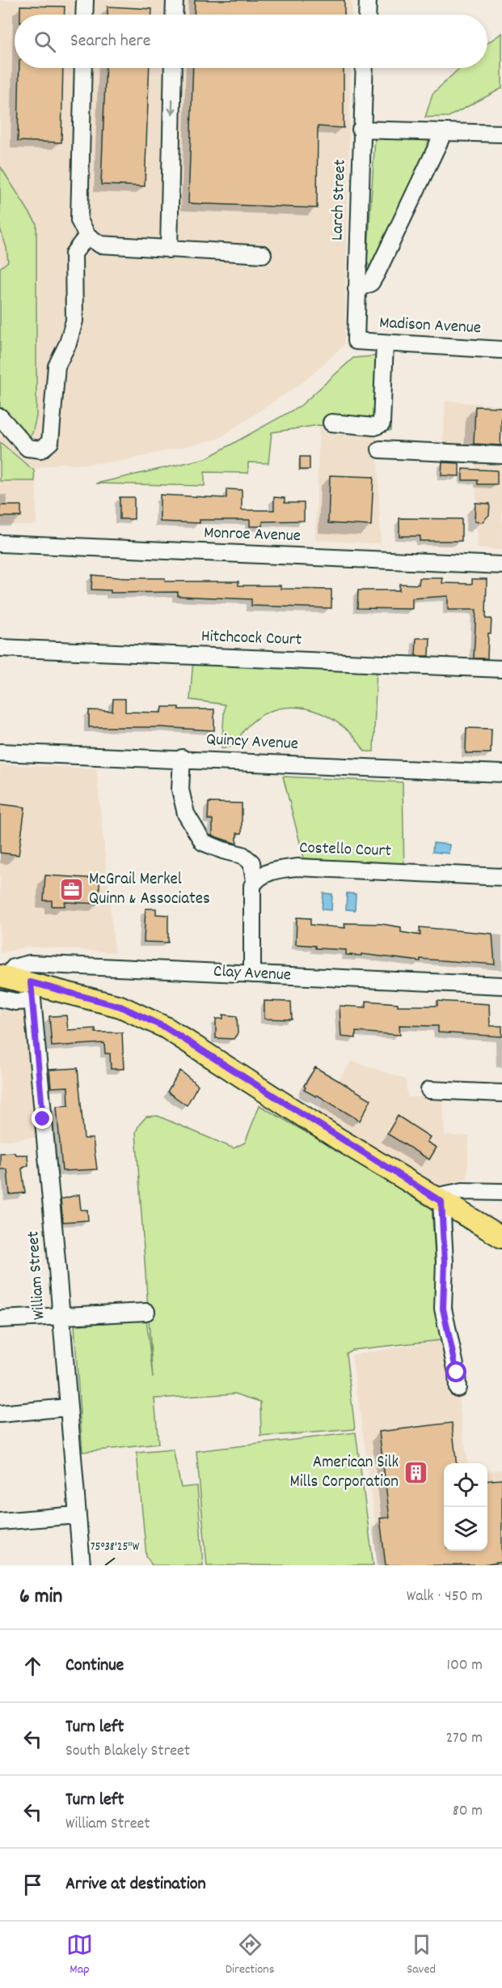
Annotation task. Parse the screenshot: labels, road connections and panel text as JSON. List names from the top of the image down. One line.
{"streets":{"main road":["Clay Avenue"],"street":["Larch Street","Madison Avenue","Monroe Avenue","Hitchcock Court","Quincy Avenue","Costello Court","William Street"]},"crossings":[["Larch Street","Madison Avenue"],["Clay Avenue","William Street"]],"places":{"office":["McGrail Merkel Quinn & Associates"],"building":["American Silk Mills Corporation"]},"page":{"search":"Search here","heading":["6 min","Walk · 450 m"],"list":[["Continue","100 m"],["Turn left","South Blakely Street","270 m"],["Turn left","William Street","80 m"],"Arrive at destination"],"nav":["Map","Directions","Saved"]},"coordinates":["75°38'25\"W"]}
